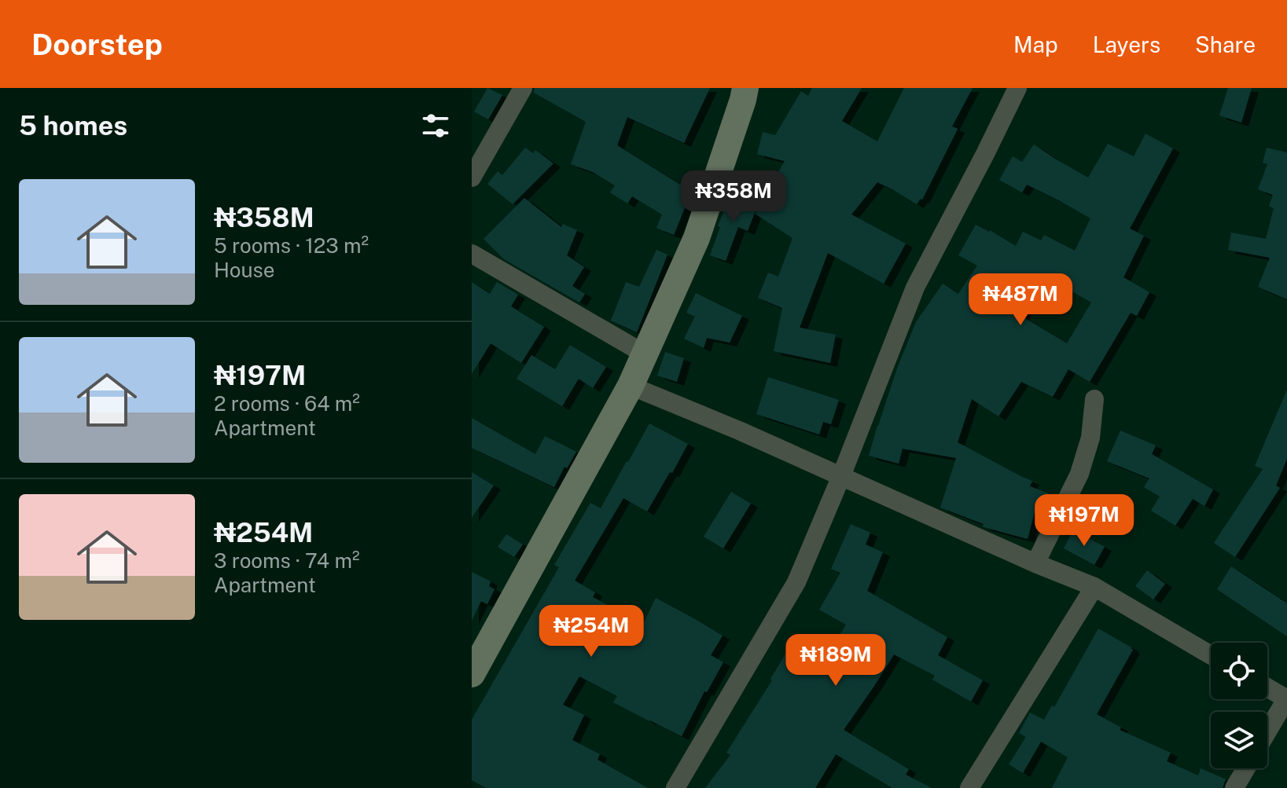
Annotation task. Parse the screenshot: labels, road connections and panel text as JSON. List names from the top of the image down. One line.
{"page":{"header":"Doorstep","nav":["Map","Layers","Share"],"heading":"5 homes","list":[{"name":"₦358M","note":"5 rooms · 123 m² · House"},{"name":"₦197M","note":"2 rooms · 64 m² · Apartment"},{"name":"₦254M","note":"3 rooms · 74 m² · Apartment"}],"price":["₦358M","₦487M","₦197M","₦254M","₦189M"]}}
